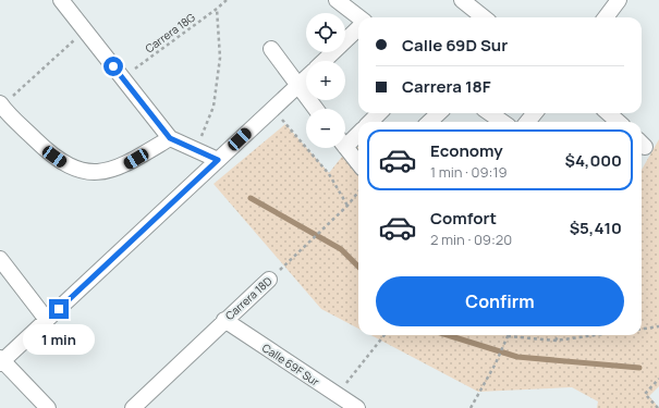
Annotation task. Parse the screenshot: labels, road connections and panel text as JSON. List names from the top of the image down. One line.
{"streets":{"street":["Carrera 18D","Calle 69F Sur"],"path":["Carrera 18G"]},"crossings":[["Carrera 18D","Calle 69F Sur"]],"page":{"map_buttons":["+","−"],"banner":["Calle 69D Sur","Carrera 18F"],"list":[{"name":"Economy","note":"1 min · 09:19","value":"$4,000"},{"name":"Comfort","note":"2 min · 09:20","value":"$5,410"}],"buttons":"Confirm","bubble":"1 min"}}
